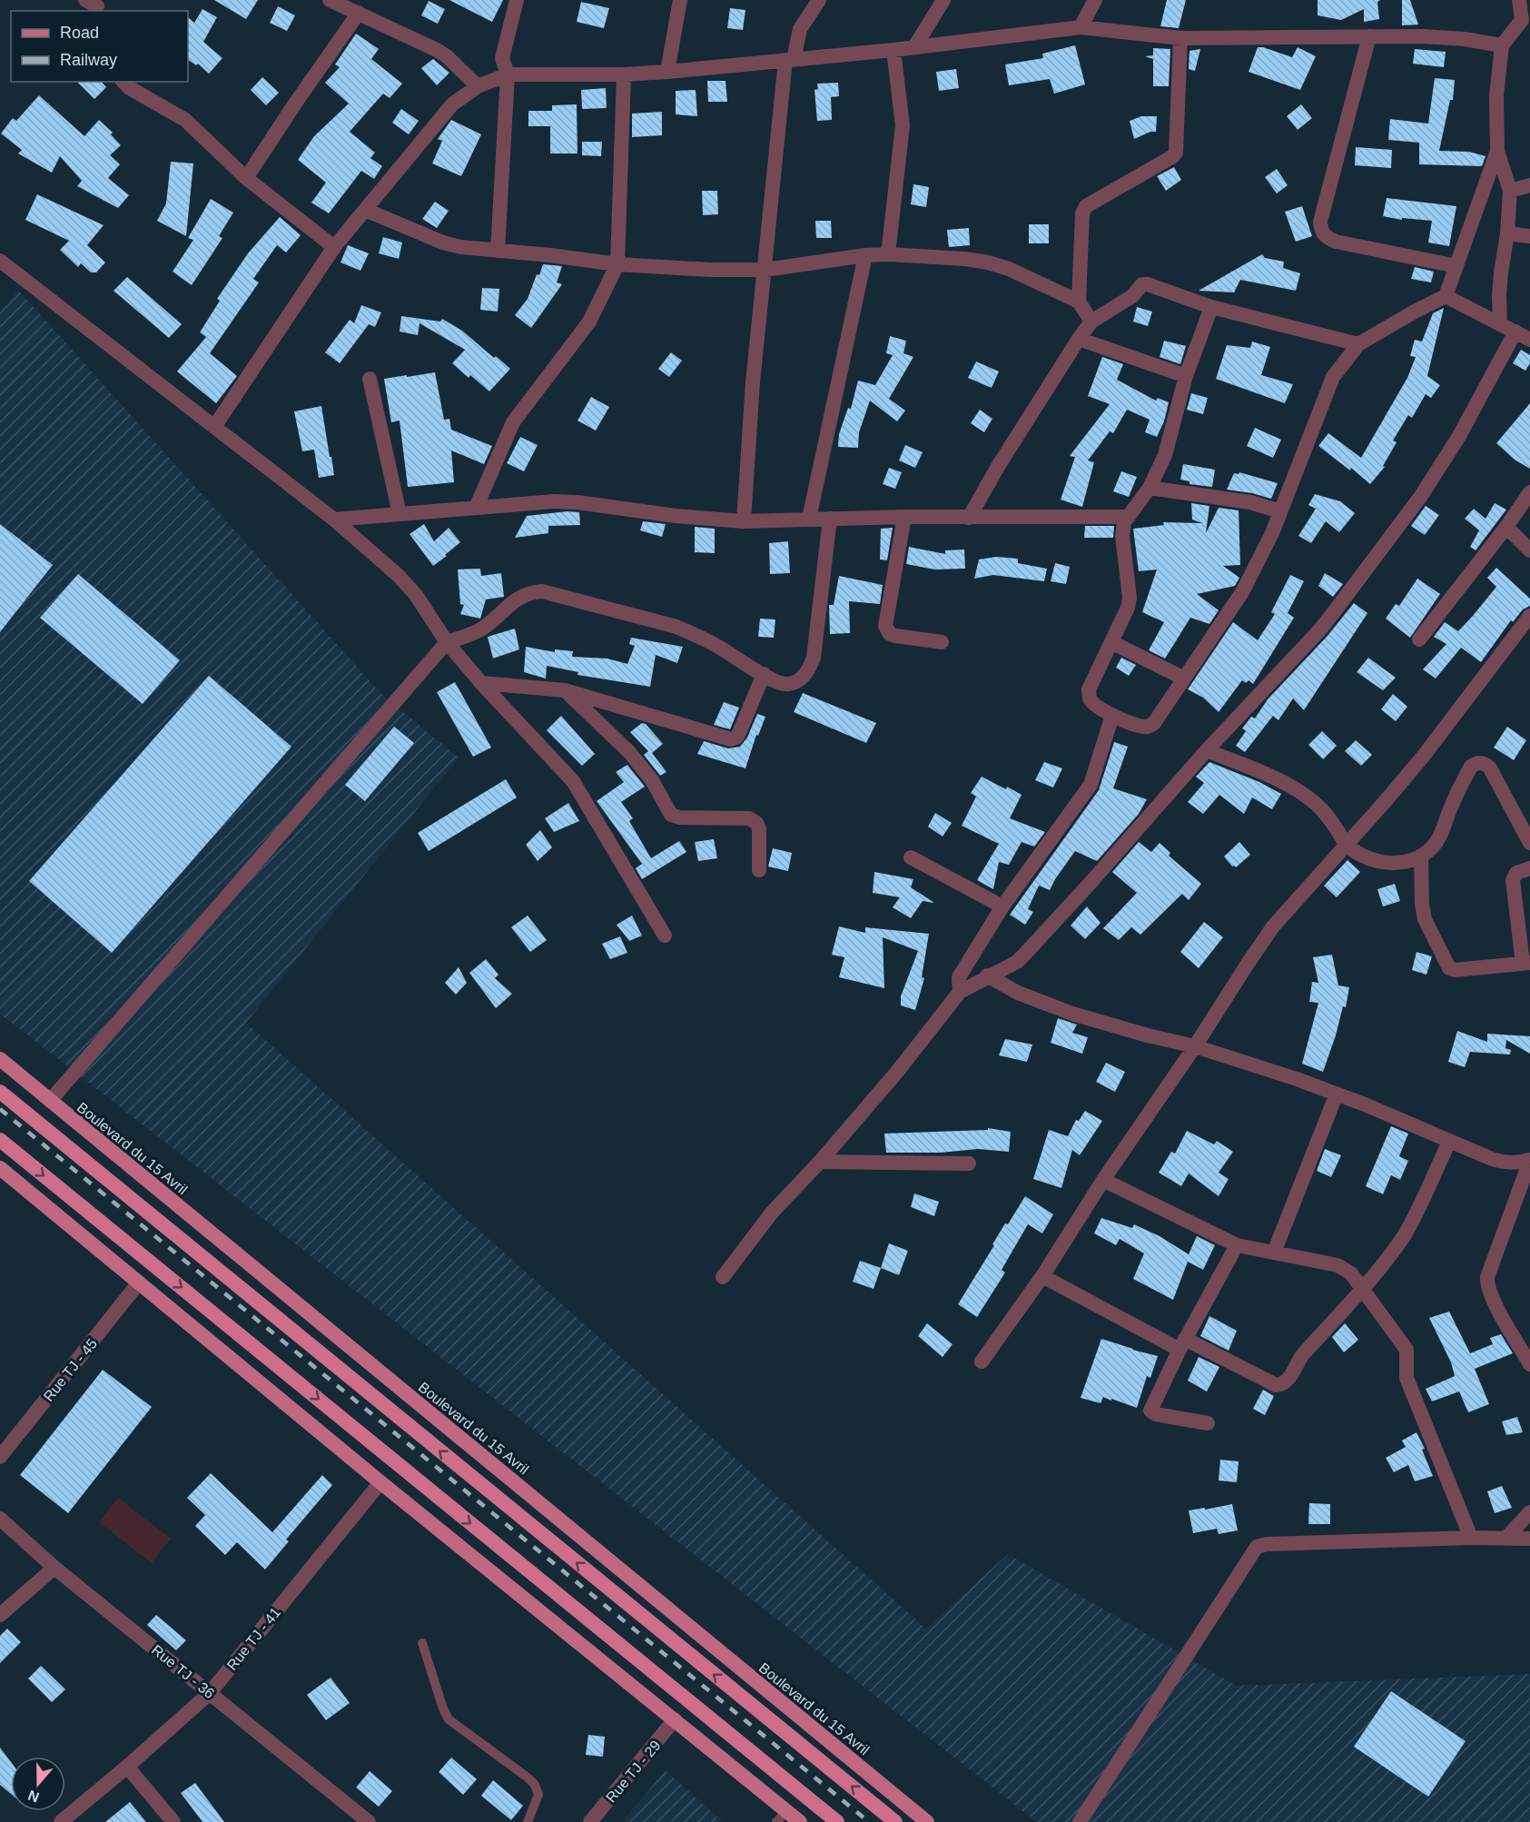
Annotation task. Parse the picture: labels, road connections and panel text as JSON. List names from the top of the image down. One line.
{"streets":{"main road":["Boulevard du 15 Avril"],"street":["Rue TJ - 45","Rue TJ - 41","Rue TJ - 36","Rue TJ - 29"]},"crossings":[["Rue TJ - 41","Rue TJ - 36"]],"legend":["Road","Railway"],"north":"bottom"}
